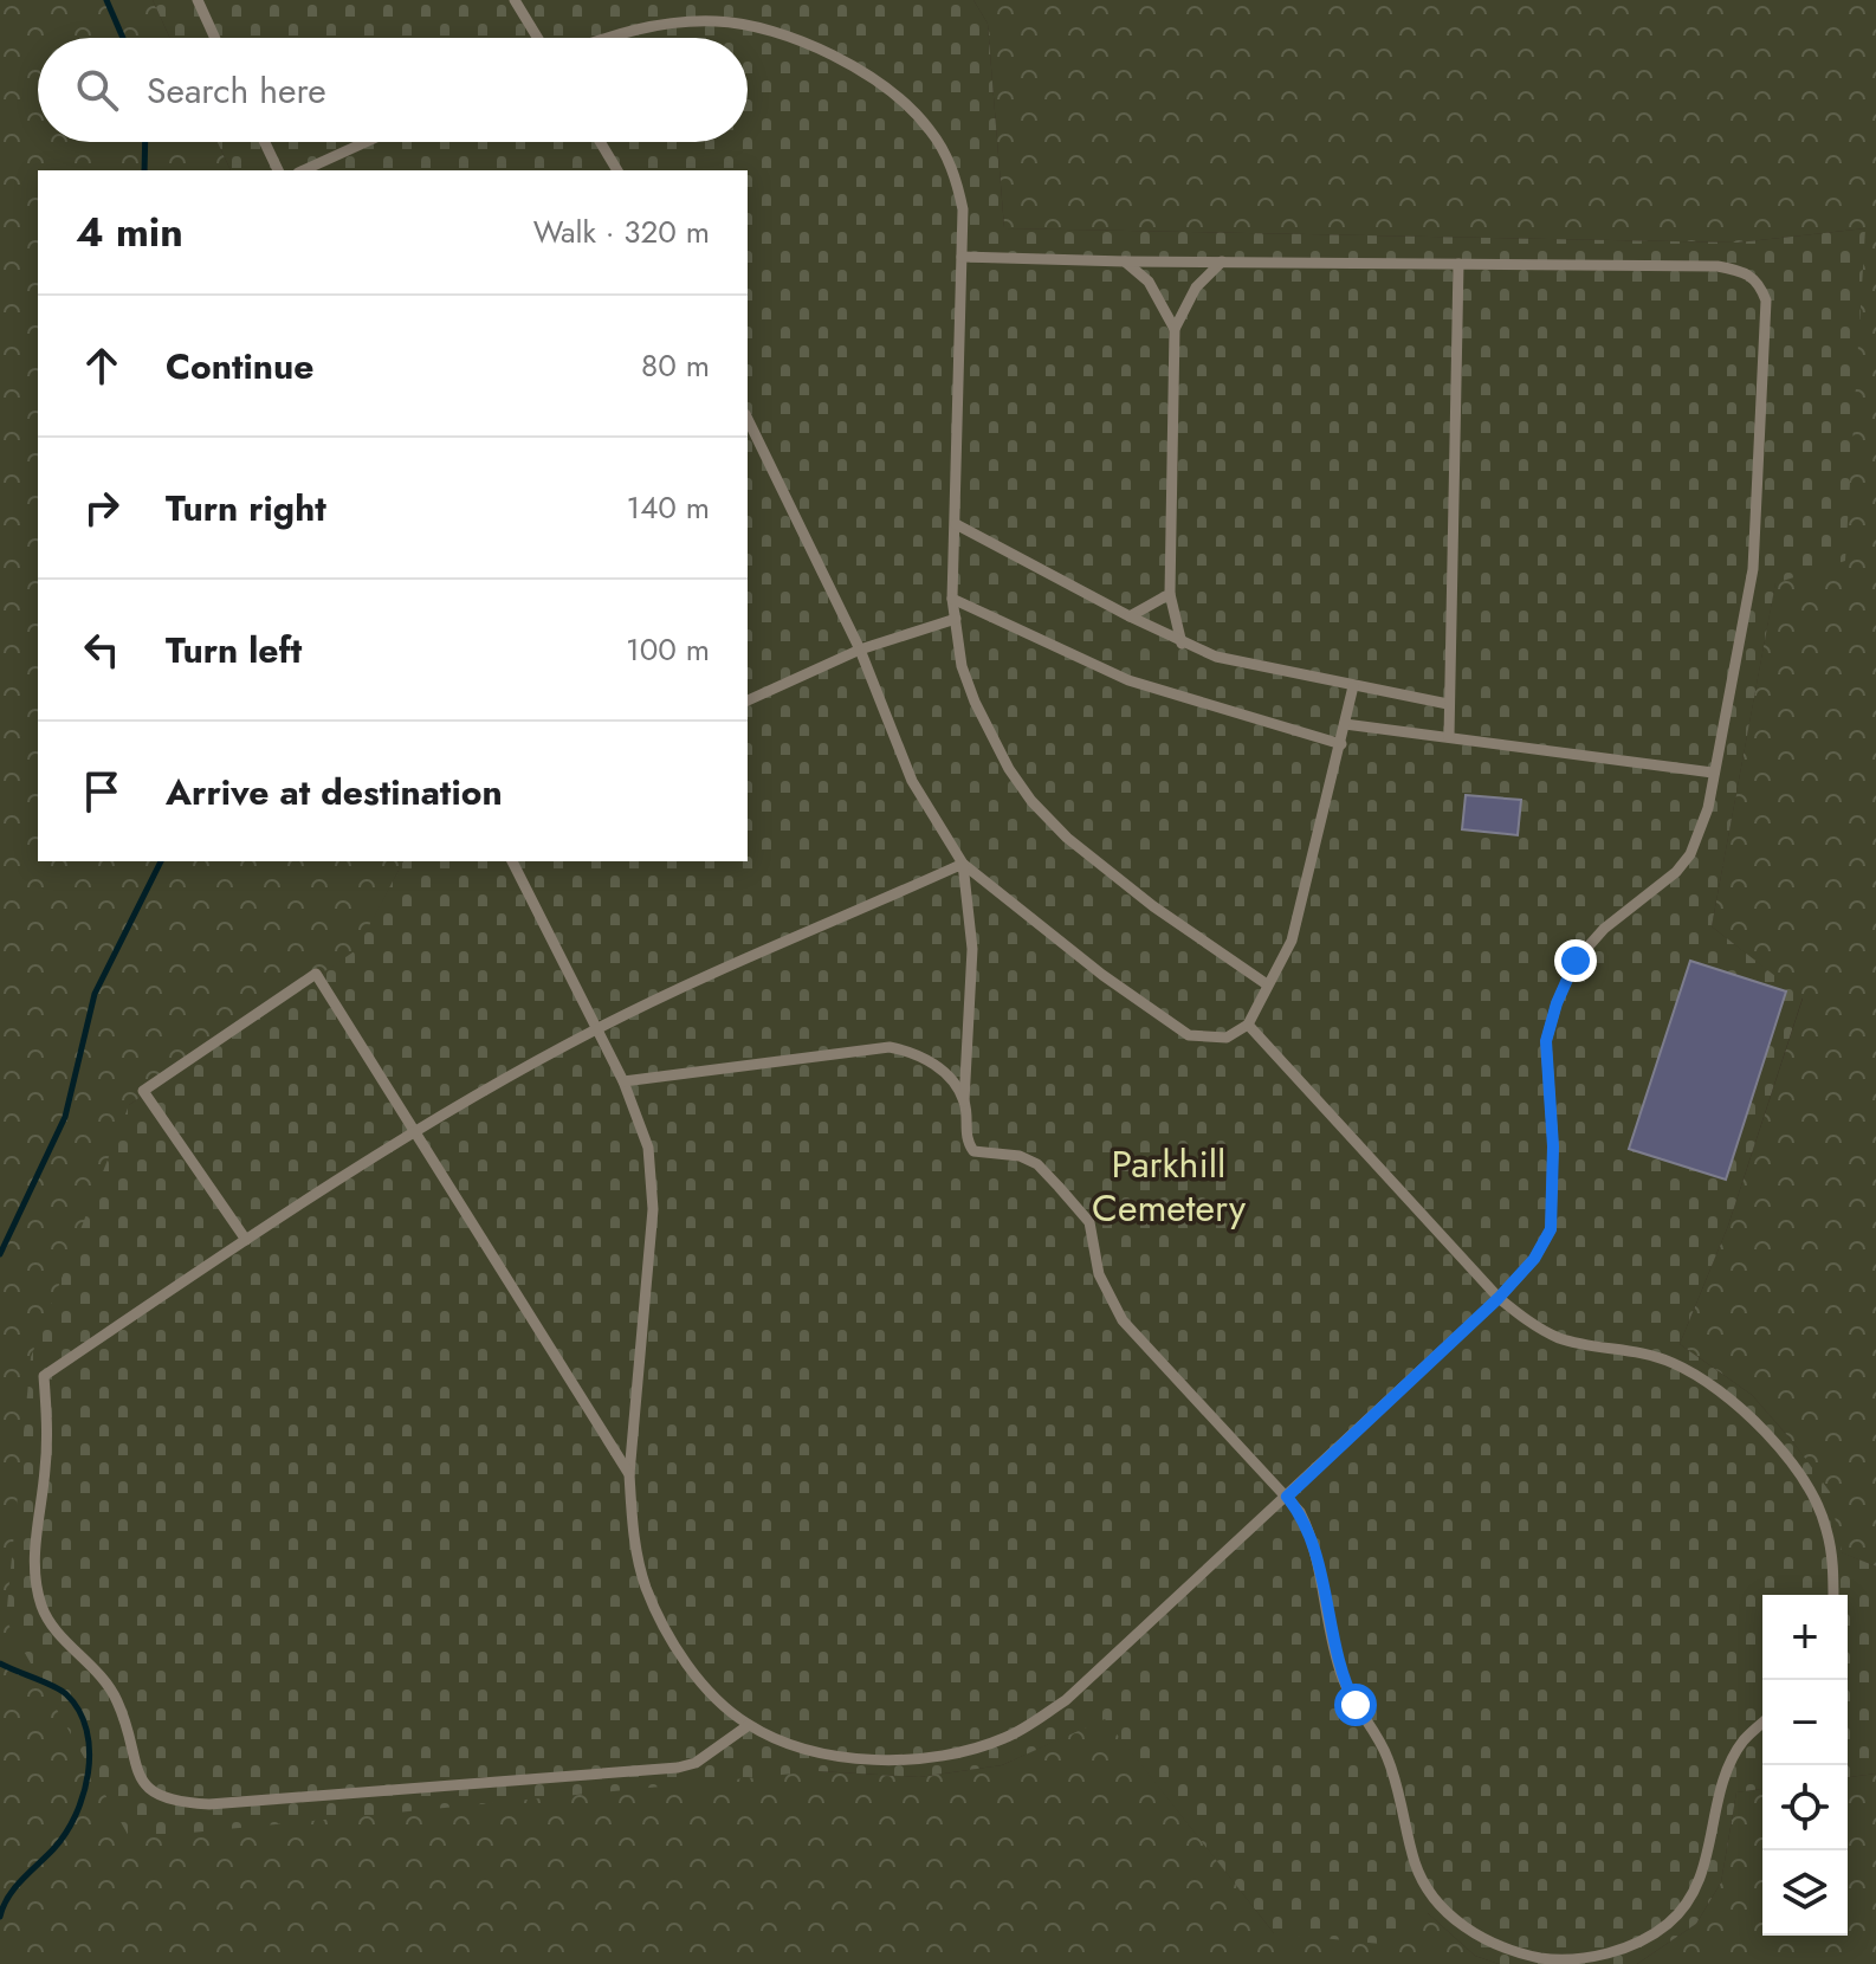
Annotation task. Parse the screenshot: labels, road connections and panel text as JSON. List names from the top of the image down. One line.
{"parks":["Parkhill Cemetery"],"page":{"search":"Search here","heading":["4 min","Walk · 320 m"],"list":[["Continue","80 m"],["Turn right","140 m"],["Turn left","100 m"],"Arrive at destination"],"map_buttons":["+","−"]}}
